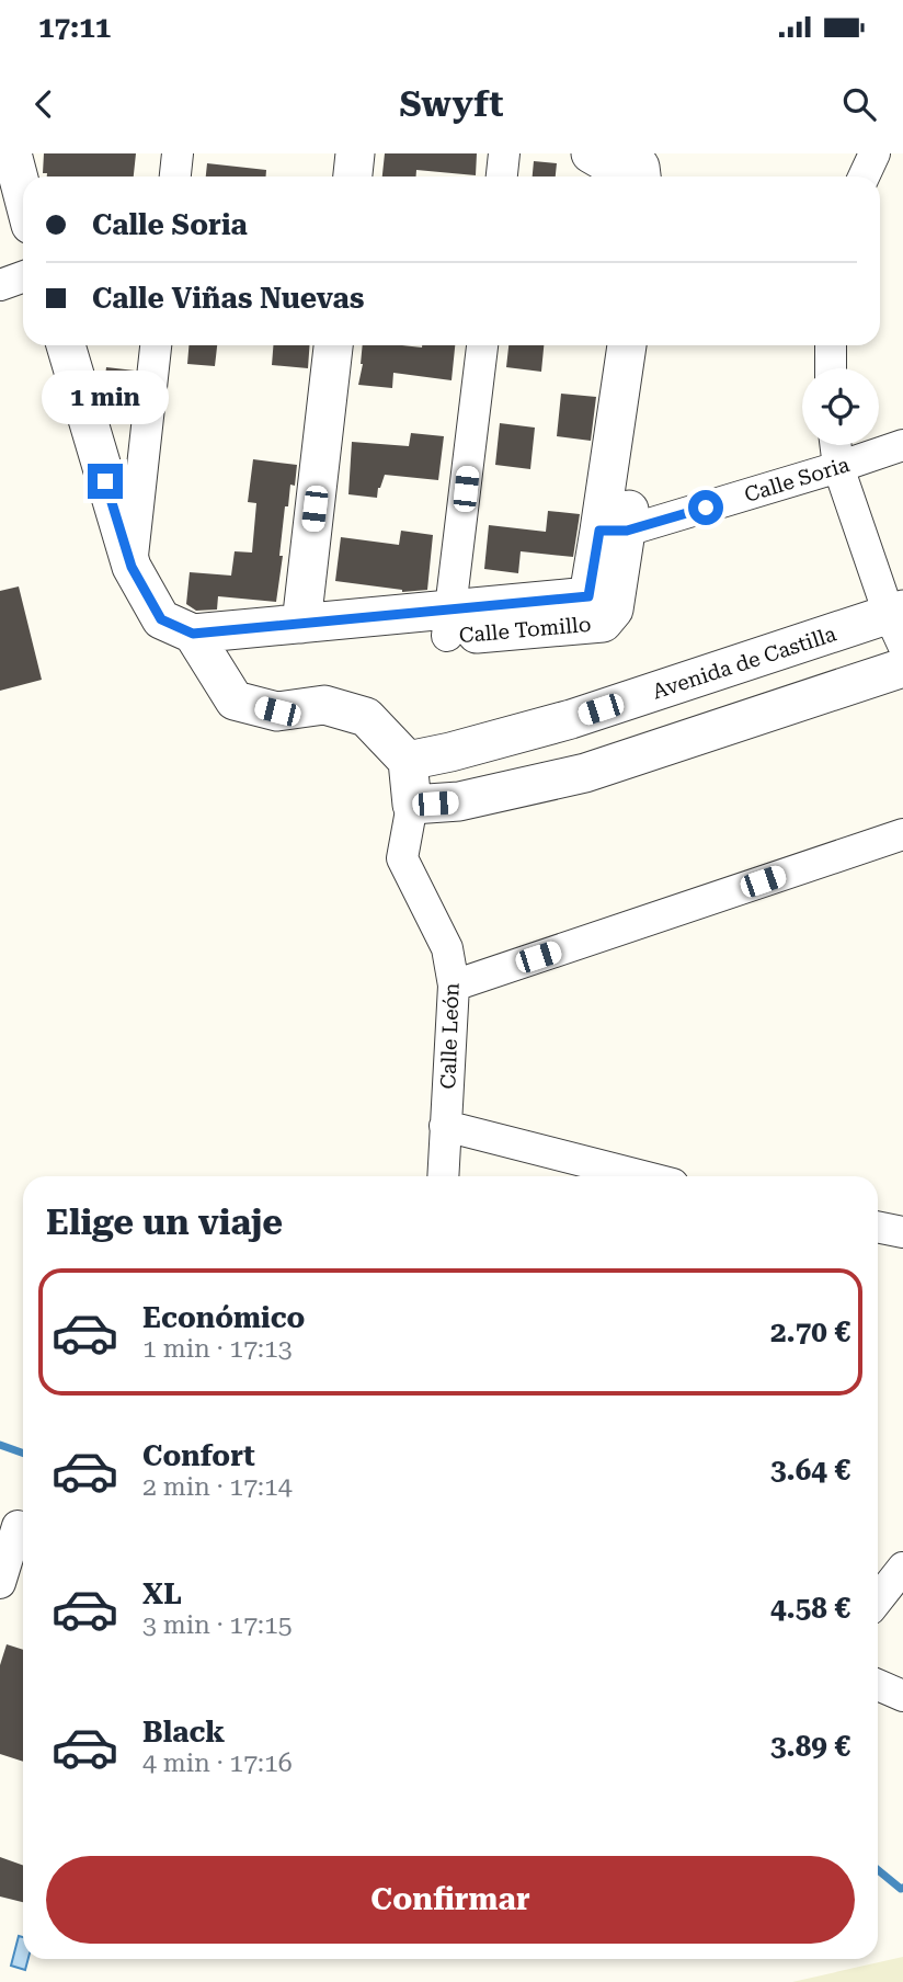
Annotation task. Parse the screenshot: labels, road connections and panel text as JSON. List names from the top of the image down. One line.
{"streets":{"street":["Calle Soria","Calle Tomillo","Avenida de Castilla","Calle León"]},"crossings":[["Calle Soria","Calle Tomillo"],["Avenida de Castilla","Calle León"]],"page":{"status":"17:11","header":"Swyft","banner":["Calle Soria","Calle Viñas Nuevas"],"bubble":"1 min","heading":"Elige un viaje","list":[{"name":"Económico","note":"1 min · 17:13","value":"2.70 €"},{"name":"Confort","note":"2 min · 17:14","value":"3.64 €"},{"name":"XL","note":"3 min · 17:15","value":"4.58 €"},{"name":"Black","note":"4 min · 17:16","value":"3.89 €"}],"buttons":"Confirmar"}}
